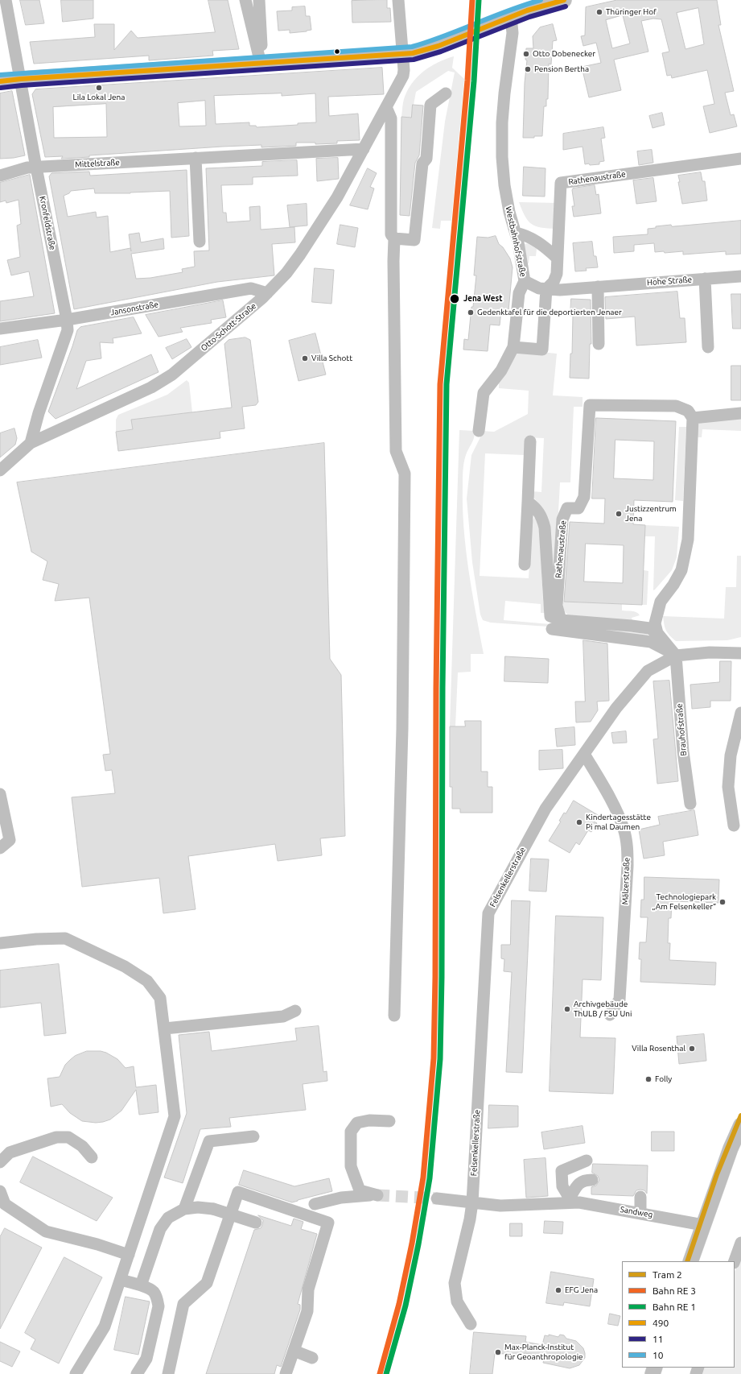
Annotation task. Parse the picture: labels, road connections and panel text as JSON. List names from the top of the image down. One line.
{"streets":{"street":["Mittelstraße","Rathenaustraße","Kronfeldstraße","Westbahnhofstraße","Hohe Straße","Jansonstraße","Otto-Schott-Straße","Brauhofstraße","Felsenkellerstraße","Mälzerstraße","Sandweg"]},"crossings":[["Mittelstraße","Kronfeldstraße"],["Mittelstraße","Otto-Schott-Straße"],["Rathenaustraße","Hohe Straße"],["Kronfeldstraße","Jansonstraße"],["Kronfeldstraße","Otto-Schott-Straße"],["Westbahnhofstraße","Hohe Straße"],["Jansonstraße","Otto-Schott-Straße"],["Brauhofstraße","Felsenkellerstraße"],["Felsenkellerstraße","Mälzerstraße"],["Felsenkellerstraße","Sandweg"]],"places":["Thüringer Hof","Otto Dobenecker","Pension Bertha","Lila Lokal Jena","Jena West","Gedenktafel für die deportierten Jenaer","Villa Schott","Justizzentrum Jena","Kindertagesstätte Pi mal Daumen","Technologiepark „Am Felsenkeller“","Archivgebäude ThULB / FSU Uni","Villa Rosenthal","Folly","EFG Jena","Max-Planck-Institut für Geoanthropologie"],"lines":["transit line 490","transit line 10","transit line 11","tram line 2"],"legend":["Tram 2","Bahn RE 3","Bahn RE 1","490","11","10"]}
